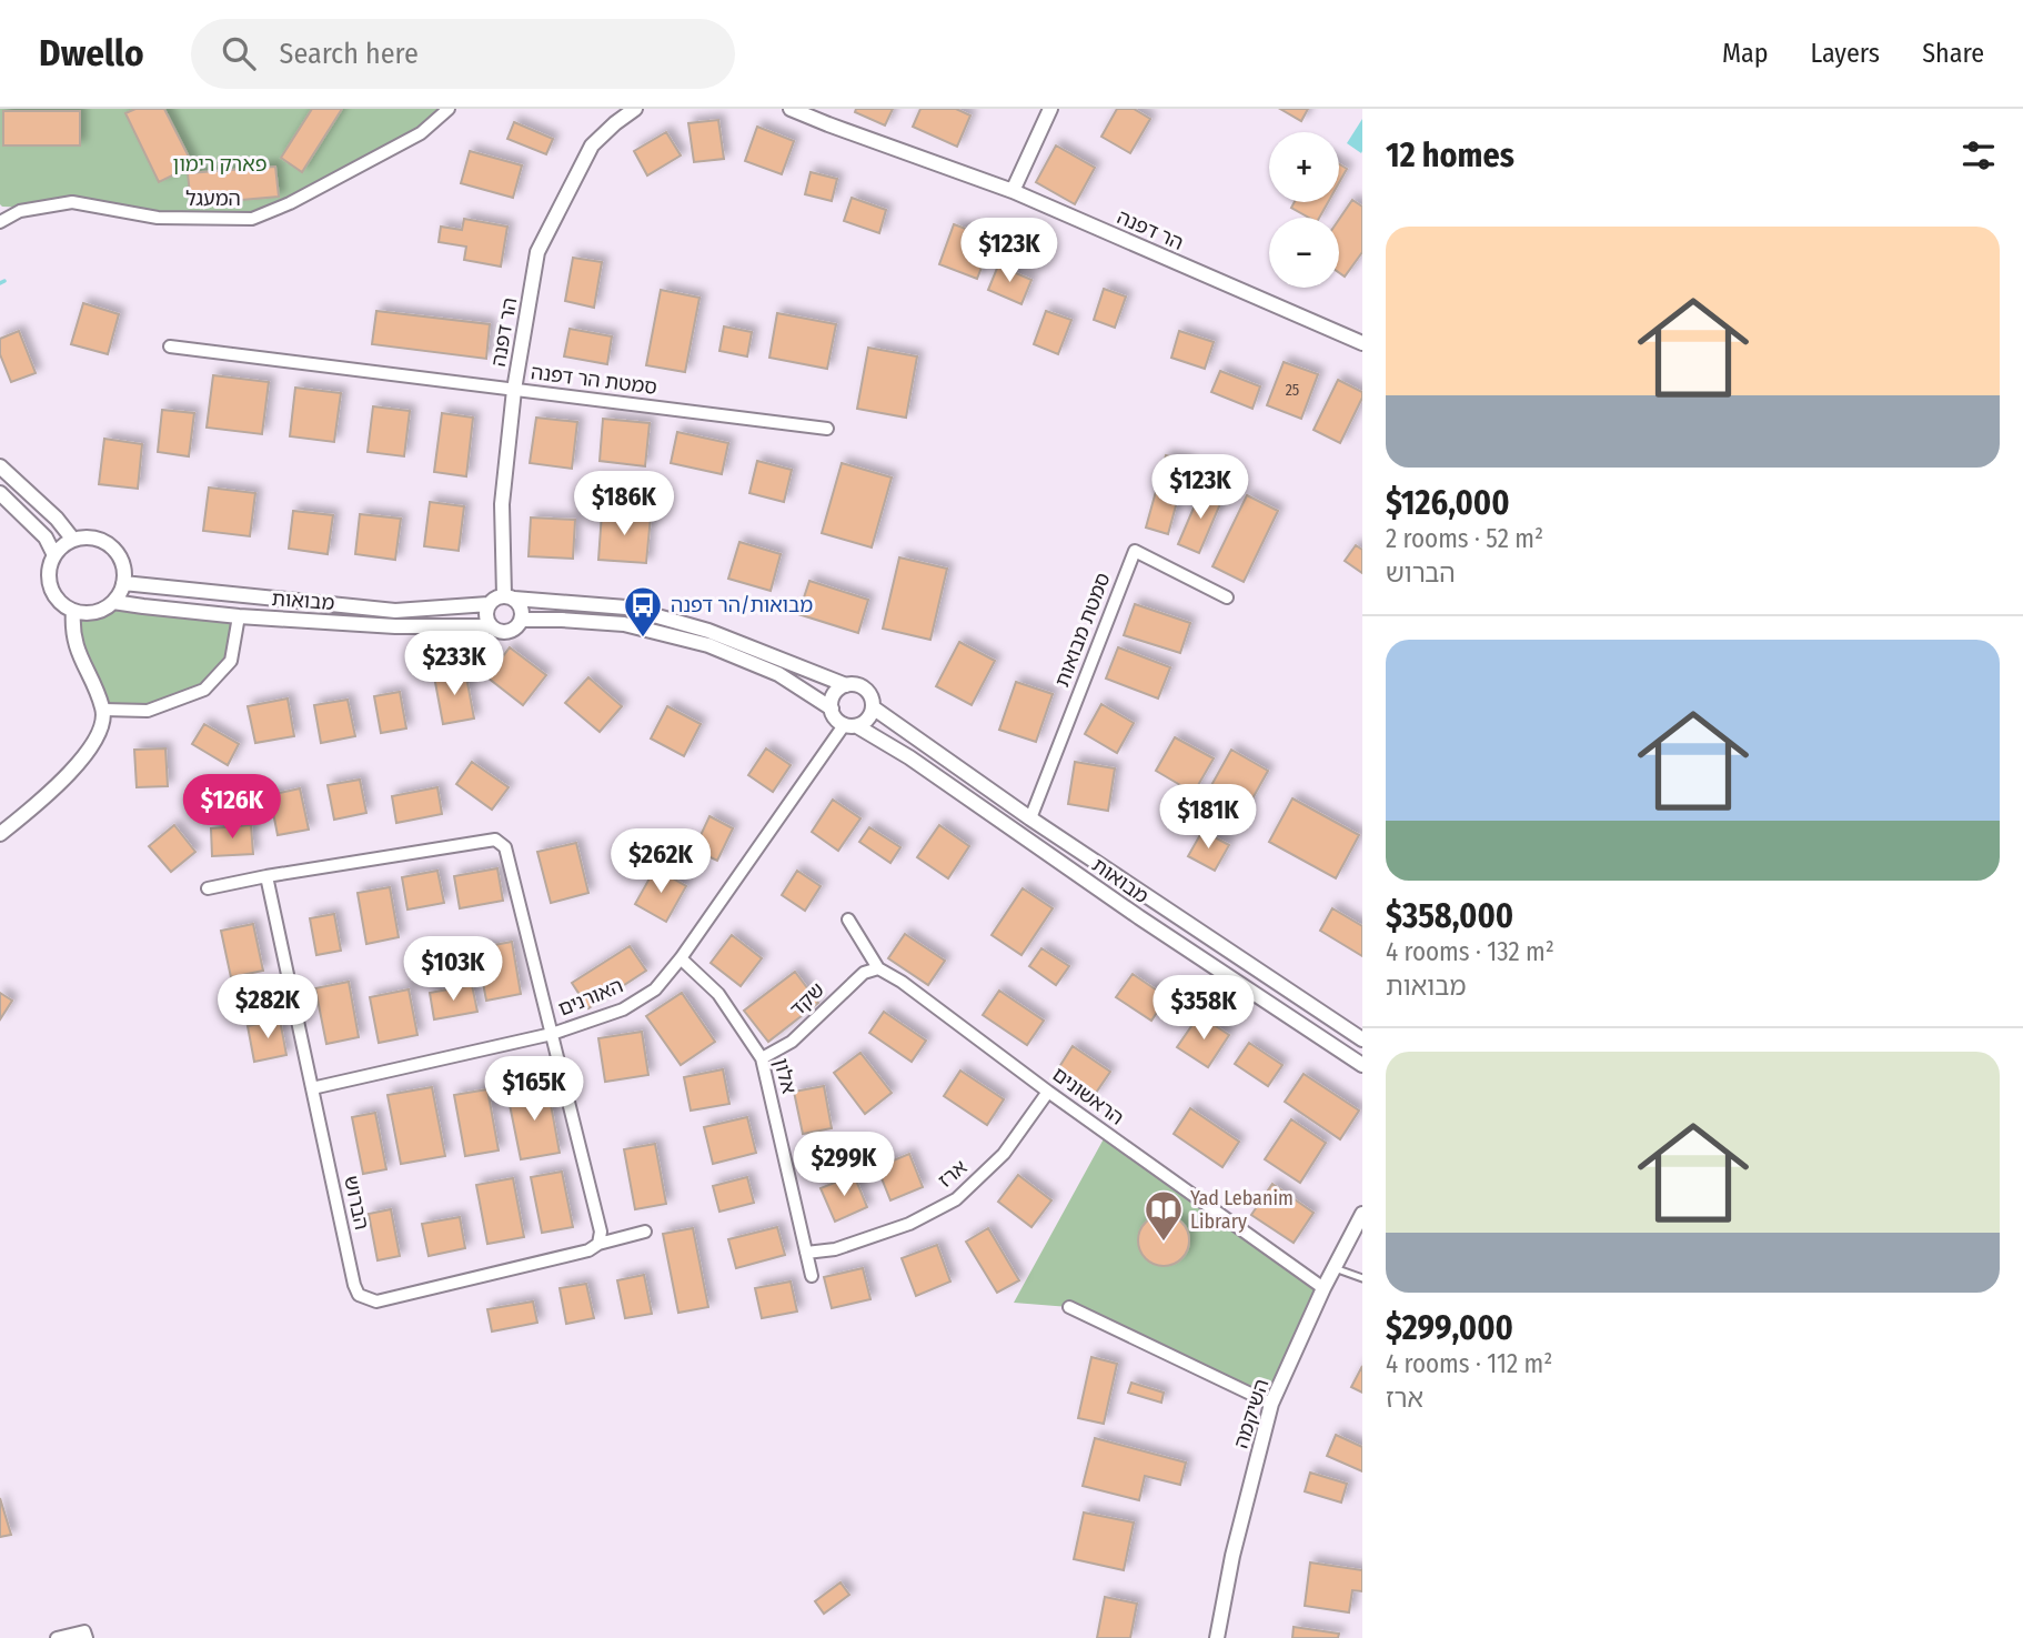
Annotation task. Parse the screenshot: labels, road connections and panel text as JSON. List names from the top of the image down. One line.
{"streets":{"street":["המעגל","הר דפנה","סמטת הר דפנה","מבואות","סמטת מבואות","האורנים","שקד","אלון","הראשונים","ארז","הברוש","השיקמה"]},"crossings":[["הר דפנה","סמטת הר דפנה"],["הר דפנה","מבואות"],["מבואות","סמטת מבואות"],["מבואות","האורנים"],["האורנים","אלון"],["האורנים","הברוש"],["שקד","אלון"],["שקד","הראשונים"],["אלון","ארז"],["הראשונים","ארז"],["הראשונים","השיקמה"]],"parks":["פארק רימון"],"places":{"bus stop":["מבואות/הר דפנה"],"library":["Yad Lebanim Library"]},"house_numbers":["25"],"page":{"header":"Dwello","search":"Search here","nav":["Map","Layers","Share"],"heading":"12 homes","map_buttons":["+","−"],"list":[{"name":"$126,000","note":"2 rooms · 52 m² · הברוש"},{"name":"$358,000","note":"4 rooms · 132 m² · מבואות"},{"name":"$299,000","note":"4 rooms · 112 m² · ארז"}],"price":["$123K","$123K","$186K","$233K","$126K","$181K","$262K","$103K","$282K","$358K","$165K","$299K"]}}
